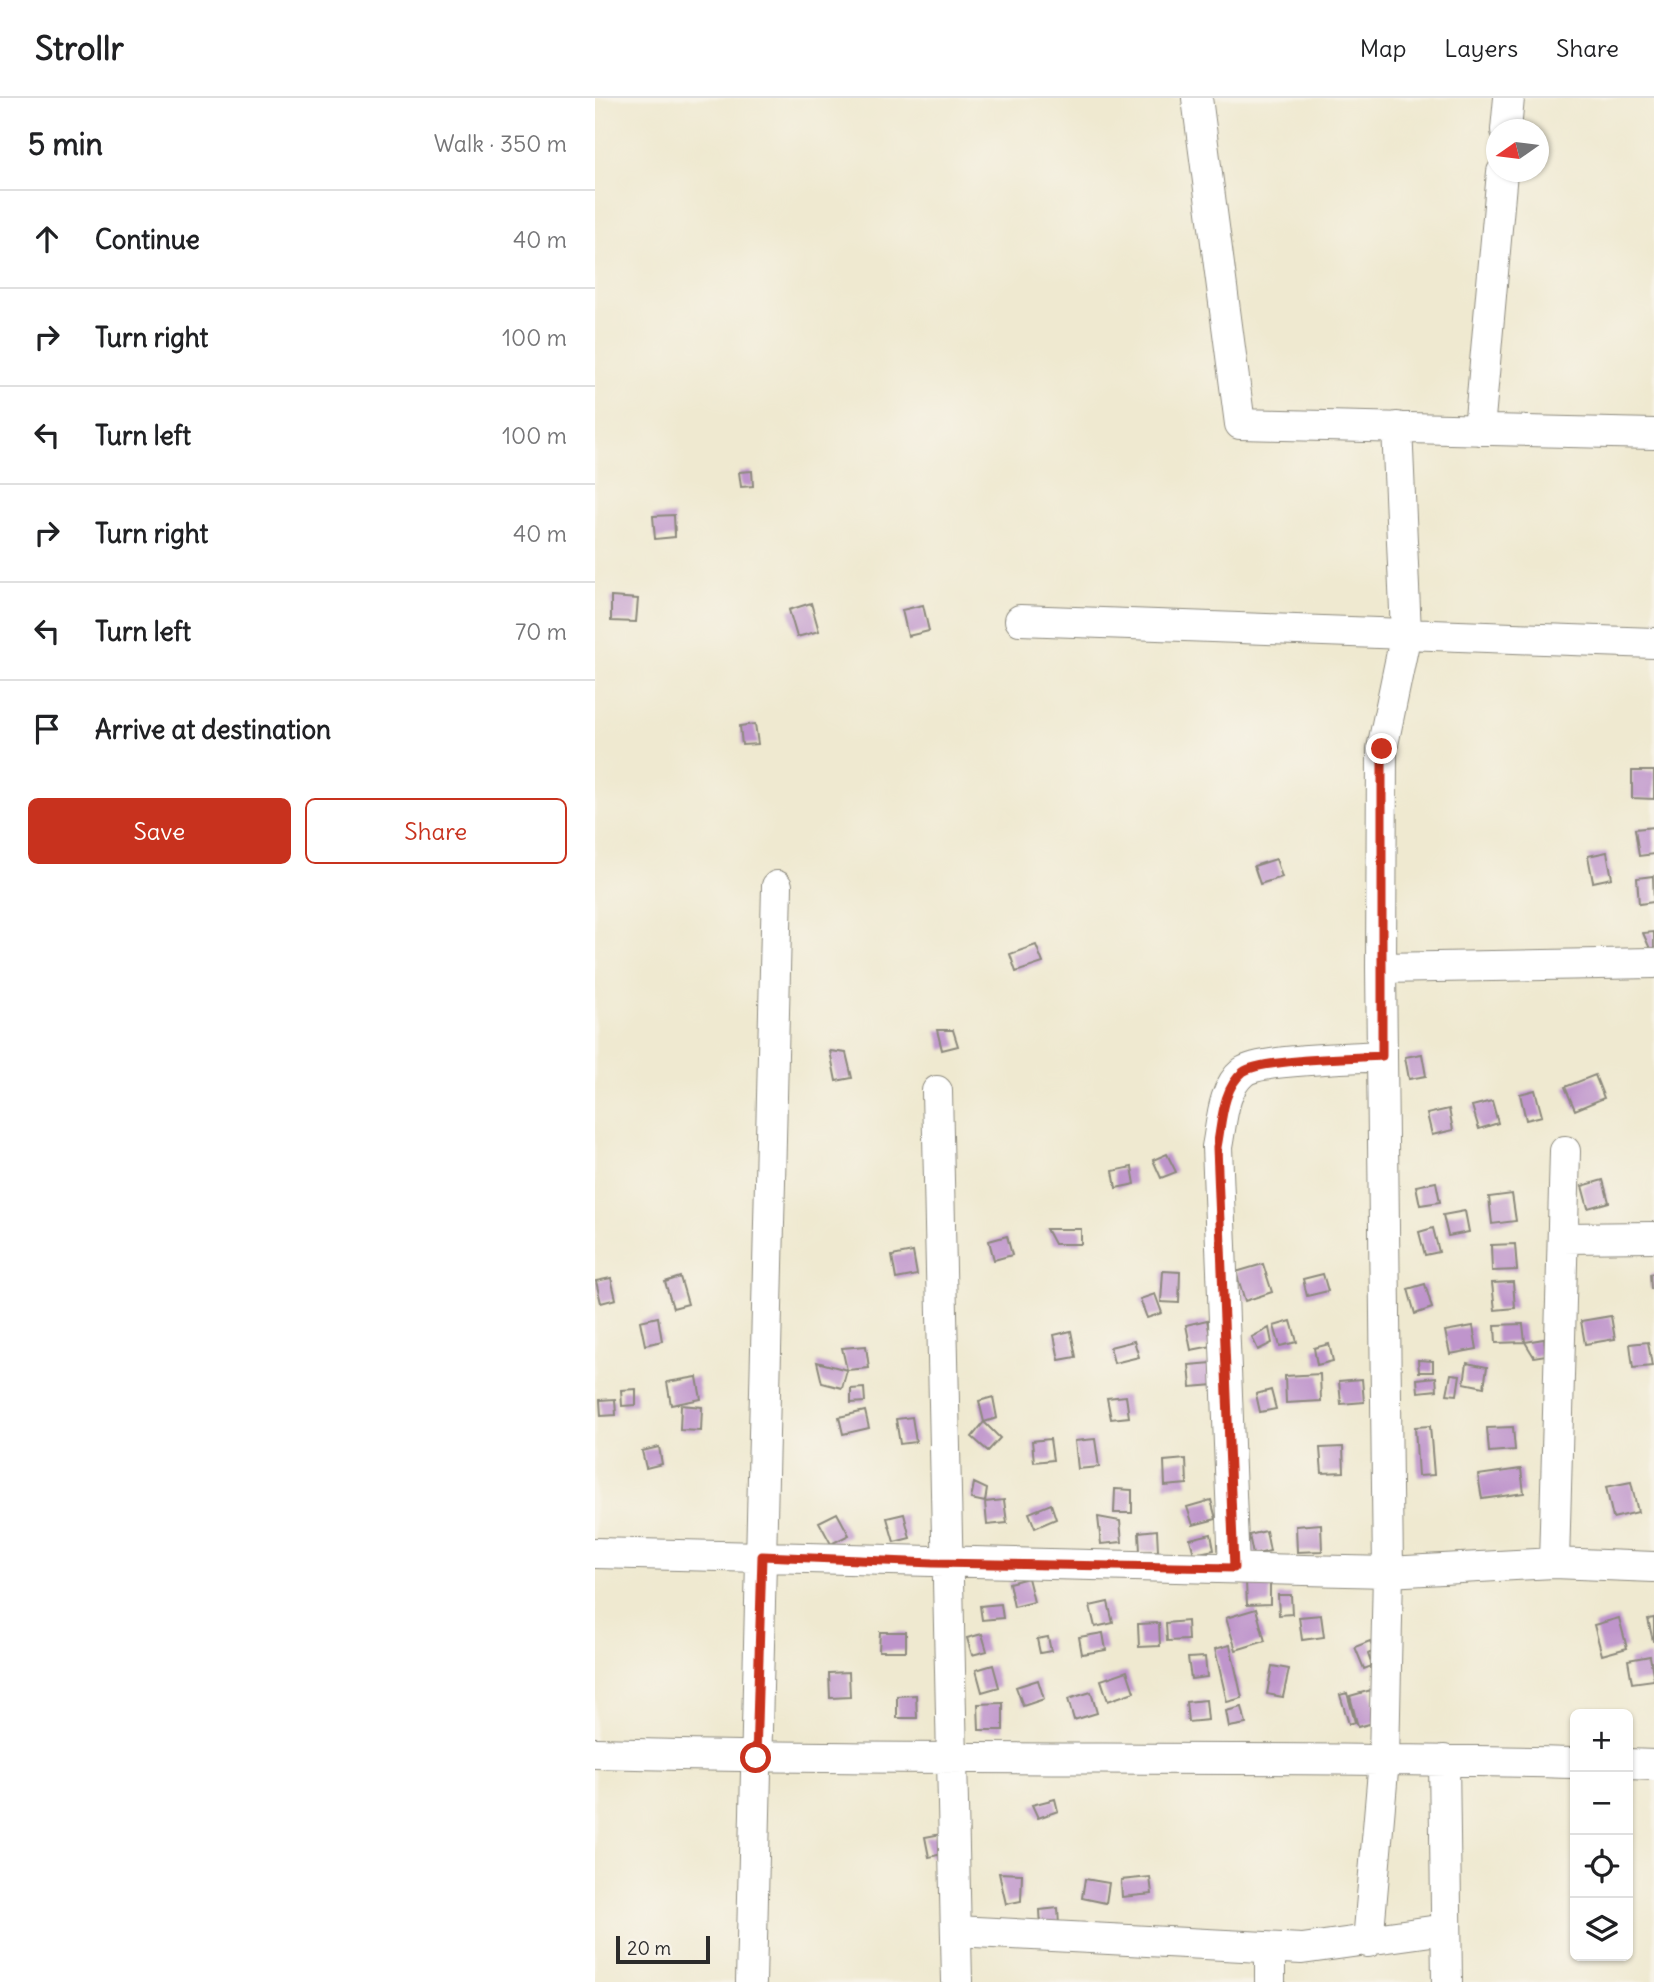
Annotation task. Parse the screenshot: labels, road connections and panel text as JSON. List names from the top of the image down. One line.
{"scale_bar":"20 m","north":"left","page":{"header":"Strollr","nav":["Map","Layers","Share"],"heading":["5 min","Walk · 350 m"],"list":[["Continue","40 m"],["Turn right","100 m"],["Turn left","100 m"],["Turn right","40 m"],["Turn left","70 m"],"Arrive at destination"],"buttons":["Save","Share"],"map_buttons":["+","−"],"scale":"20 m"}}
